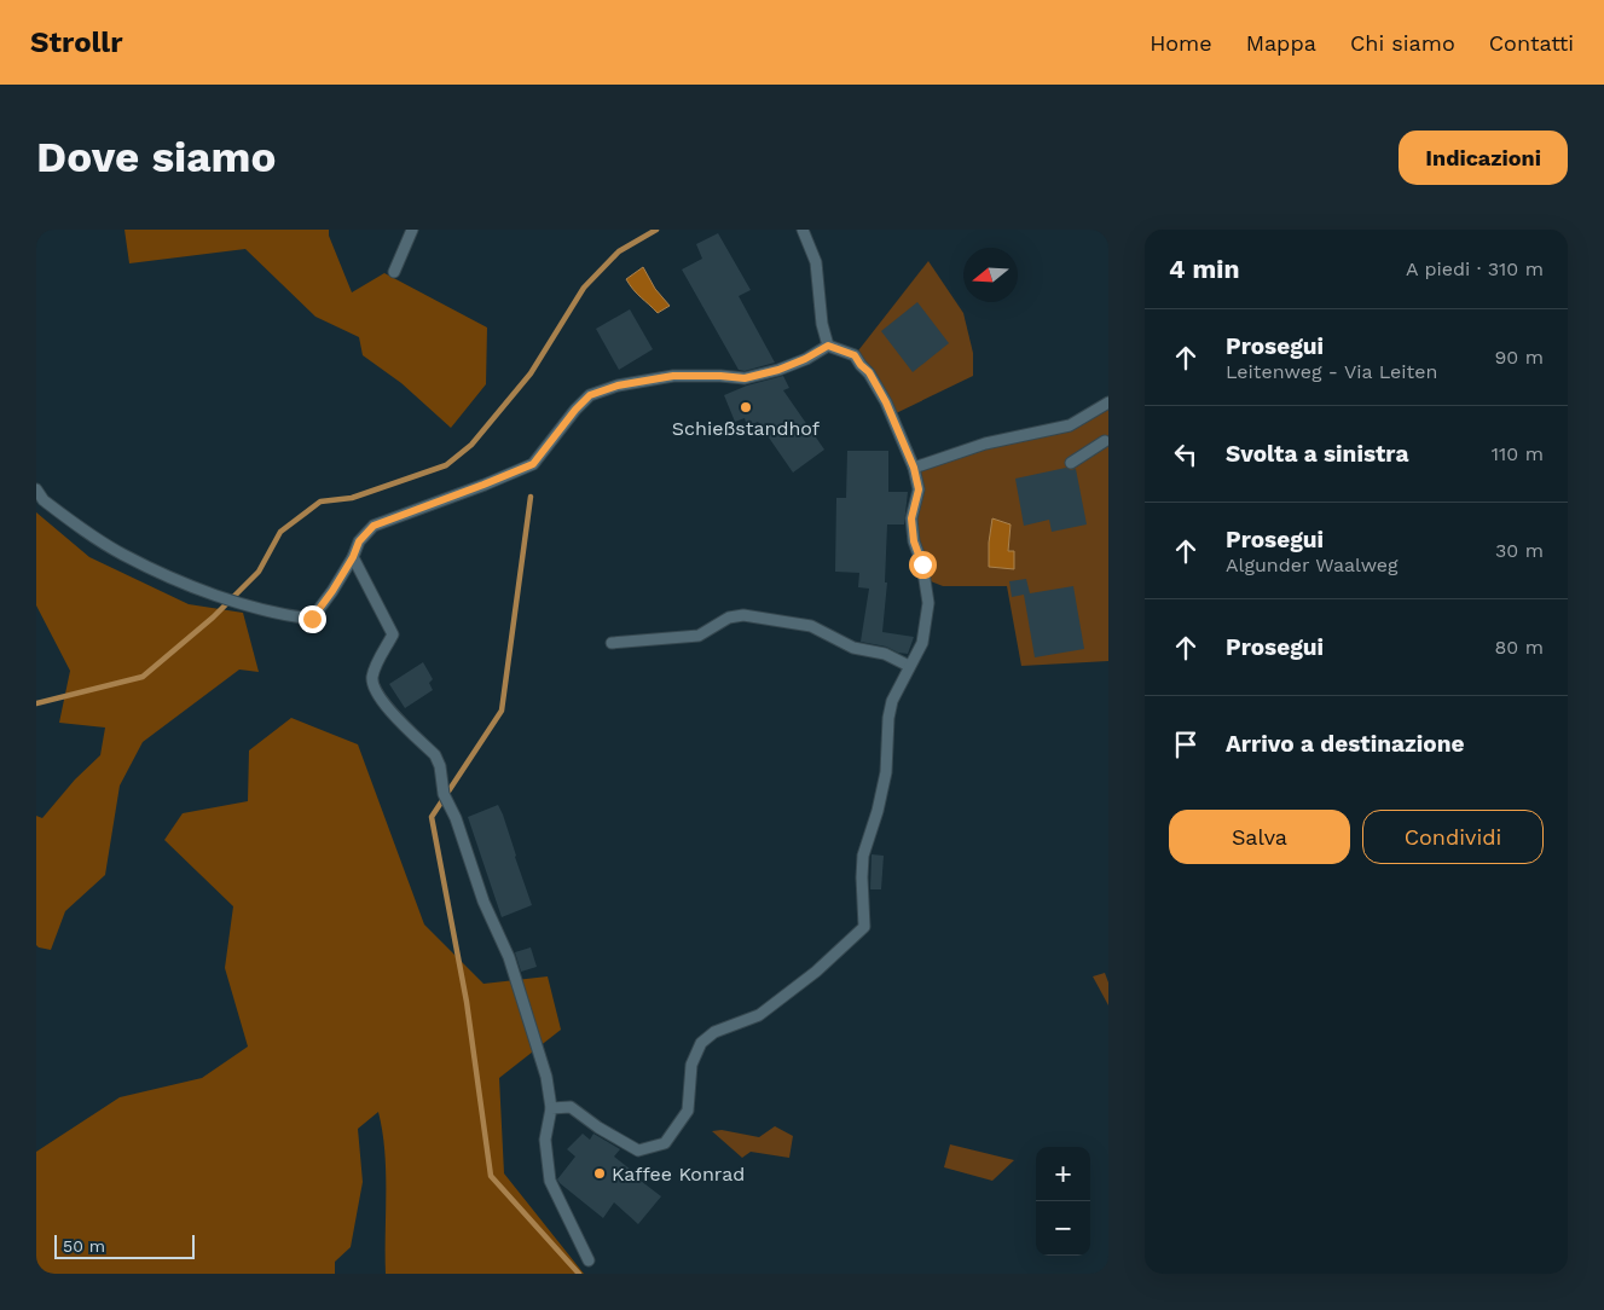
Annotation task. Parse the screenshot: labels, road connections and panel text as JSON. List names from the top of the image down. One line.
{"places":["Schießstandhof","Kaffee Konrad"],"scale_bar":"50 m","north":"left","page":{"header":"Strollr","nav":["Home","Mappa","Chi siamo","Contatti"],"buttons":["Indicazioni",["Salva","Condividi"]],"title":"Dove siamo","heading":["4 min","A piedi · 310 m"],"list":[["Prosegui","Leitenweg - Via Leiten","90 m"],["Svolta a sinistra","110 m"],["Prosegui","Algunder Waalweg","30 m"],["Prosegui","80 m"],"Arrivo a destinazione"],"map_buttons":["+","−"],"scale":"50 m"}}
